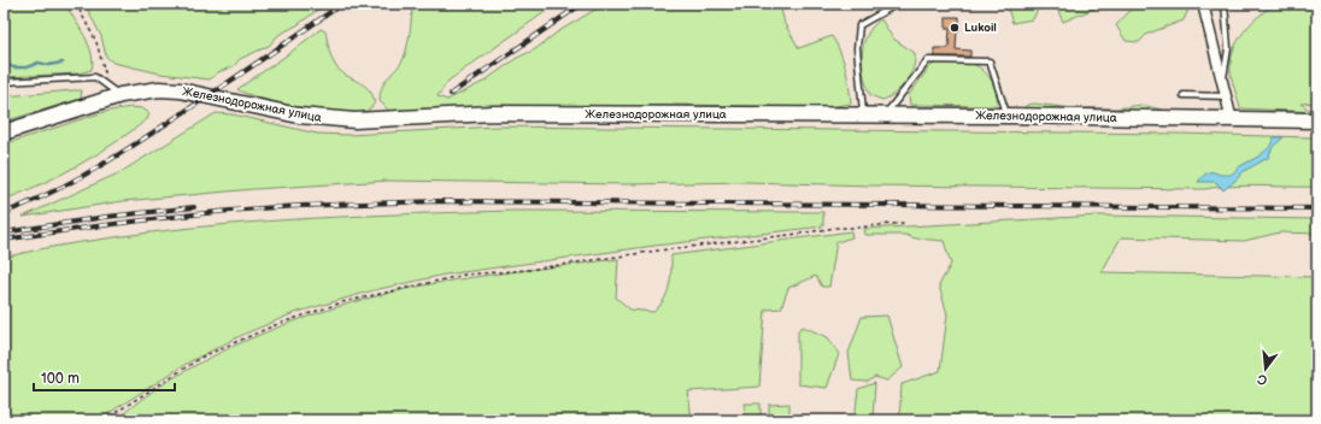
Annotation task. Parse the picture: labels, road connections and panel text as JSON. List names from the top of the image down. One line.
{"streets":{"main road":["Железнодорожная улица"]},"places":["Lukoil"],"scale_bar":"100 m","north":"bottom"}
